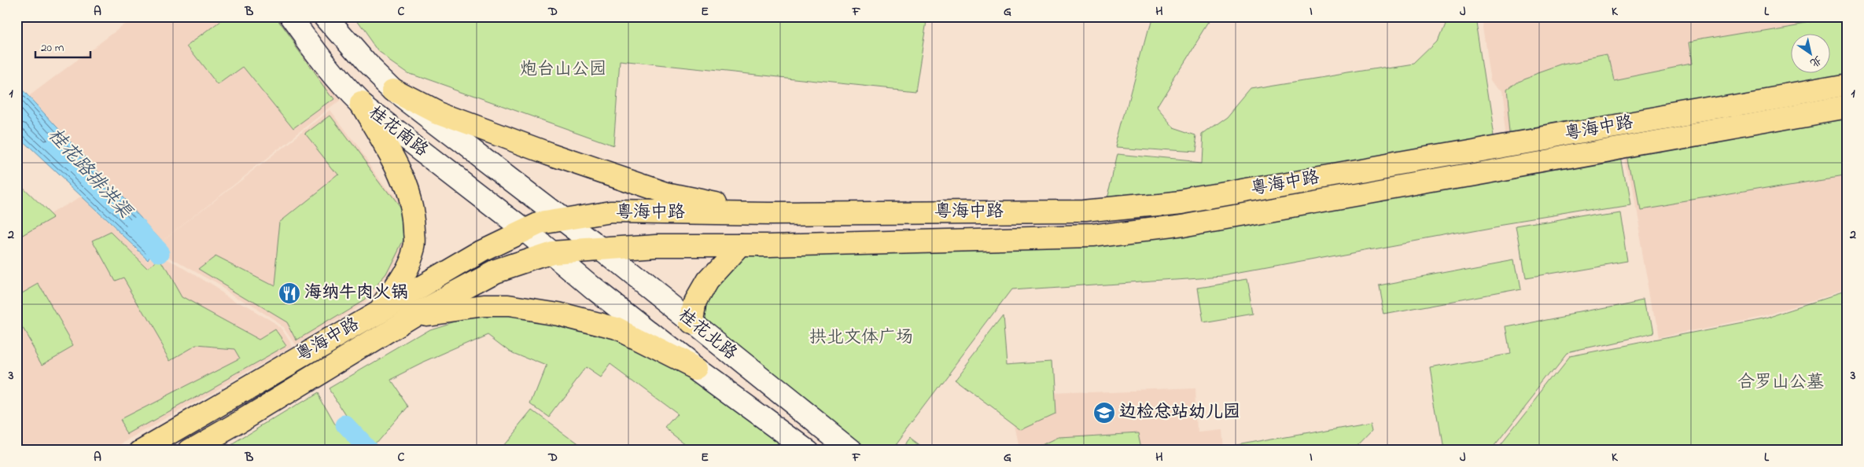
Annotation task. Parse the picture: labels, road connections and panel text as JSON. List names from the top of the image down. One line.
{"streets":{"highway":["粤海中路"],"main road":["桂花南路","桂花北路"]},"crossings":[["粤海中路","桂花南路"],["粤海中路","桂花北路"],["桂花南路","桂花北路"]],"water":["桂花路排洪渠"],"parks":["炮台山公园","拱北文体广场","合罗山公墓"],"places":{"restaurant":["海纳牛肉火锅"],"school or university":["边检总站幼儿园"]},"scale_bar":"20 m","north":"bottom right","grid":{"columns":["A","B","C","D","E","F","G","H","I","J","K","L"],"rows":["1","2","3"]}}
